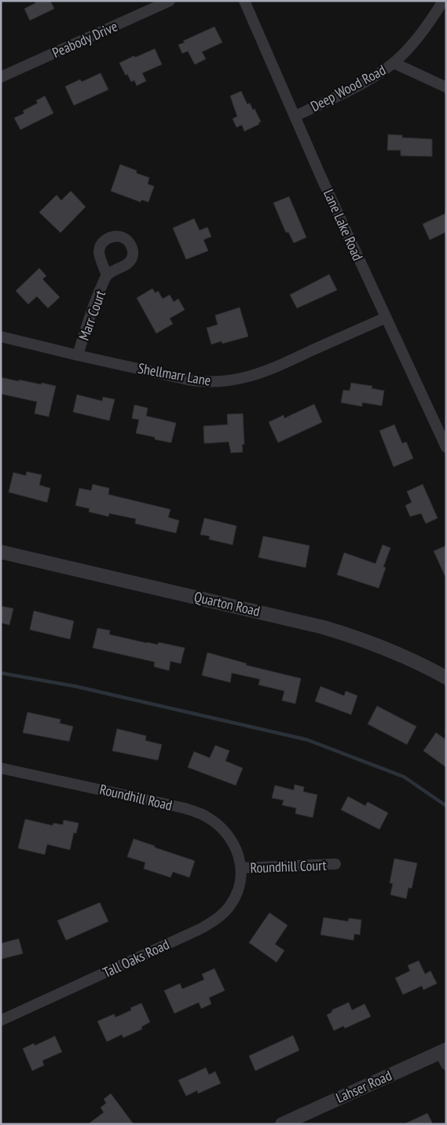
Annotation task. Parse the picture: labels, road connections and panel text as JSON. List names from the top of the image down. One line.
{"streets":{"street":["Peabody Drive","Deep Wood Road","Lane Lake Road","Marr Court","Shellmarr Lane","Quarton Road","Roundhill Road","Roundhill Court","Tall Oaks Road","Lahser Road"]},"crossings":[["Deep Wood Road","Lane Lake Road"],["Lane Lake Road","Shellmarr Lane"],["Marr Court","Shellmarr Lane"],["Roundhill Road","Roundhill Court"],["Roundhill Road","Tall Oaks Road"],["Roundhill Court","Tall Oaks Road"]]}
